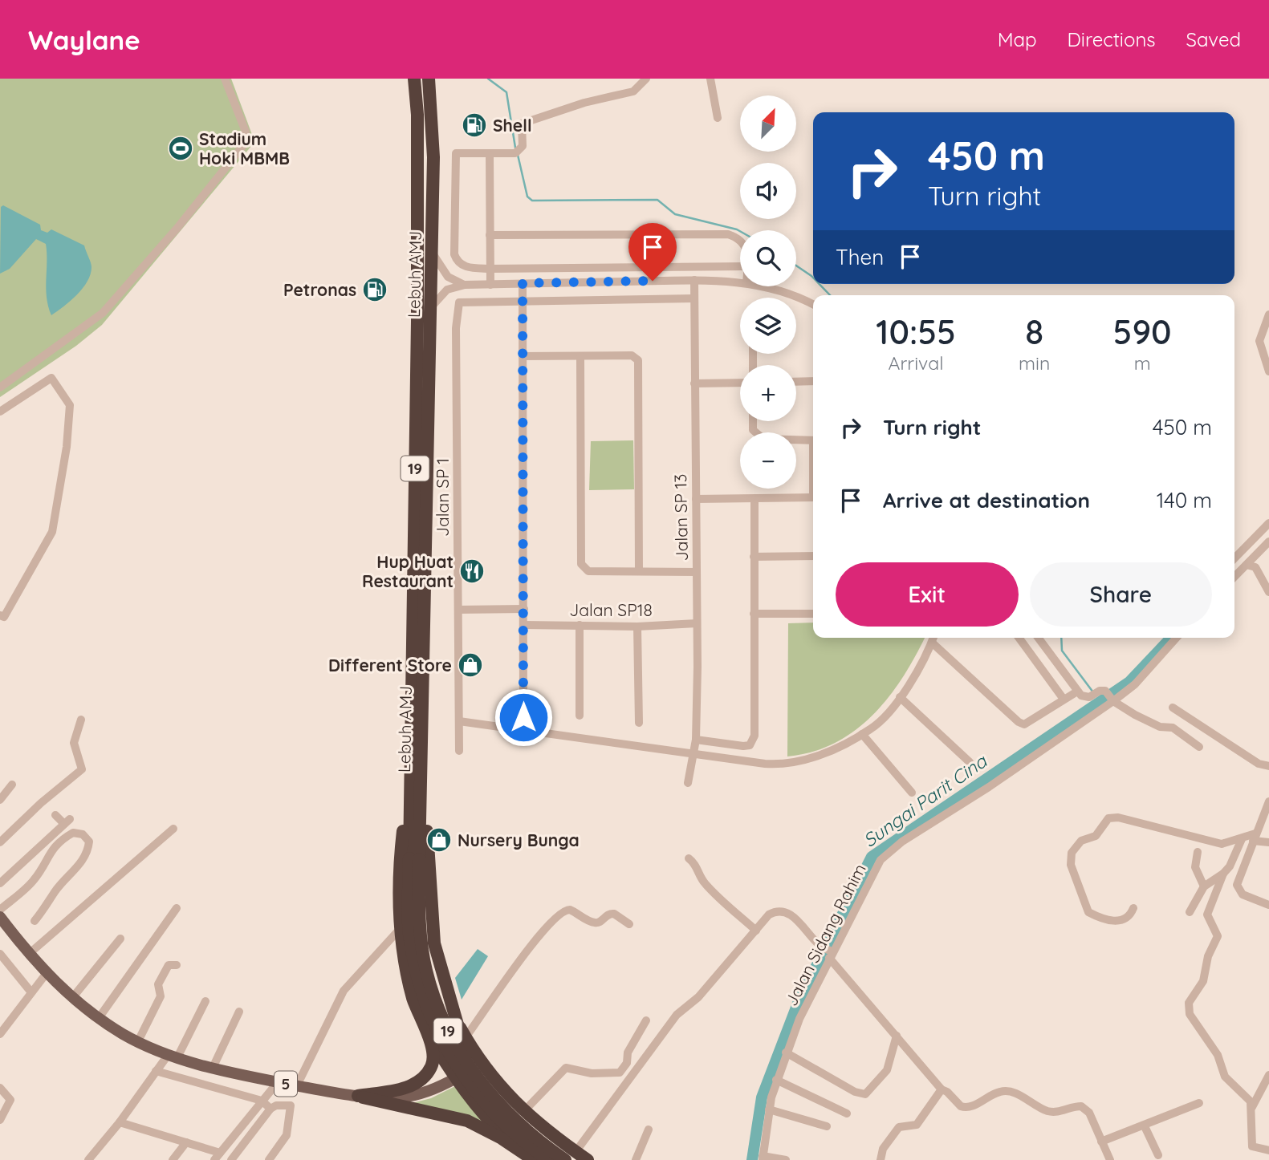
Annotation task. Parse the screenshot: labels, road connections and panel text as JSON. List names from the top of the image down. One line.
{"streets":{"highway":["Lebuh AMJ","19"],"main road":["5"],"street":["Jalan SP 1","Jalan SP 13","Jalan SP18","Jalan Sidang Rahim"]},"crossings":[["Jalan SP 13","Jalan SP18"]],"water":["Sungai Parit Cina"],"places":{"fuel station":["Shell","Petronas"],"sports":["Stadium Hoki MBMB"],"restaurant":["Hup Huat Restaurant"],"shop":["Different Store","Nursery Bunga"]},"north":"top right","page":{"header":"Waylane","nav":["Map","Directions","Saved"],"map_buttons":["+","−"],"turn":["450 m","Turn right"],"then":"Then","eta":["10:55","Arrival","8","min","590","m"],"list":[{"name":"Turn right","value":"450 m"},{"name":"Arrive at destination","value":"140 m"}],"buttons":["Exit","Share"]}}
